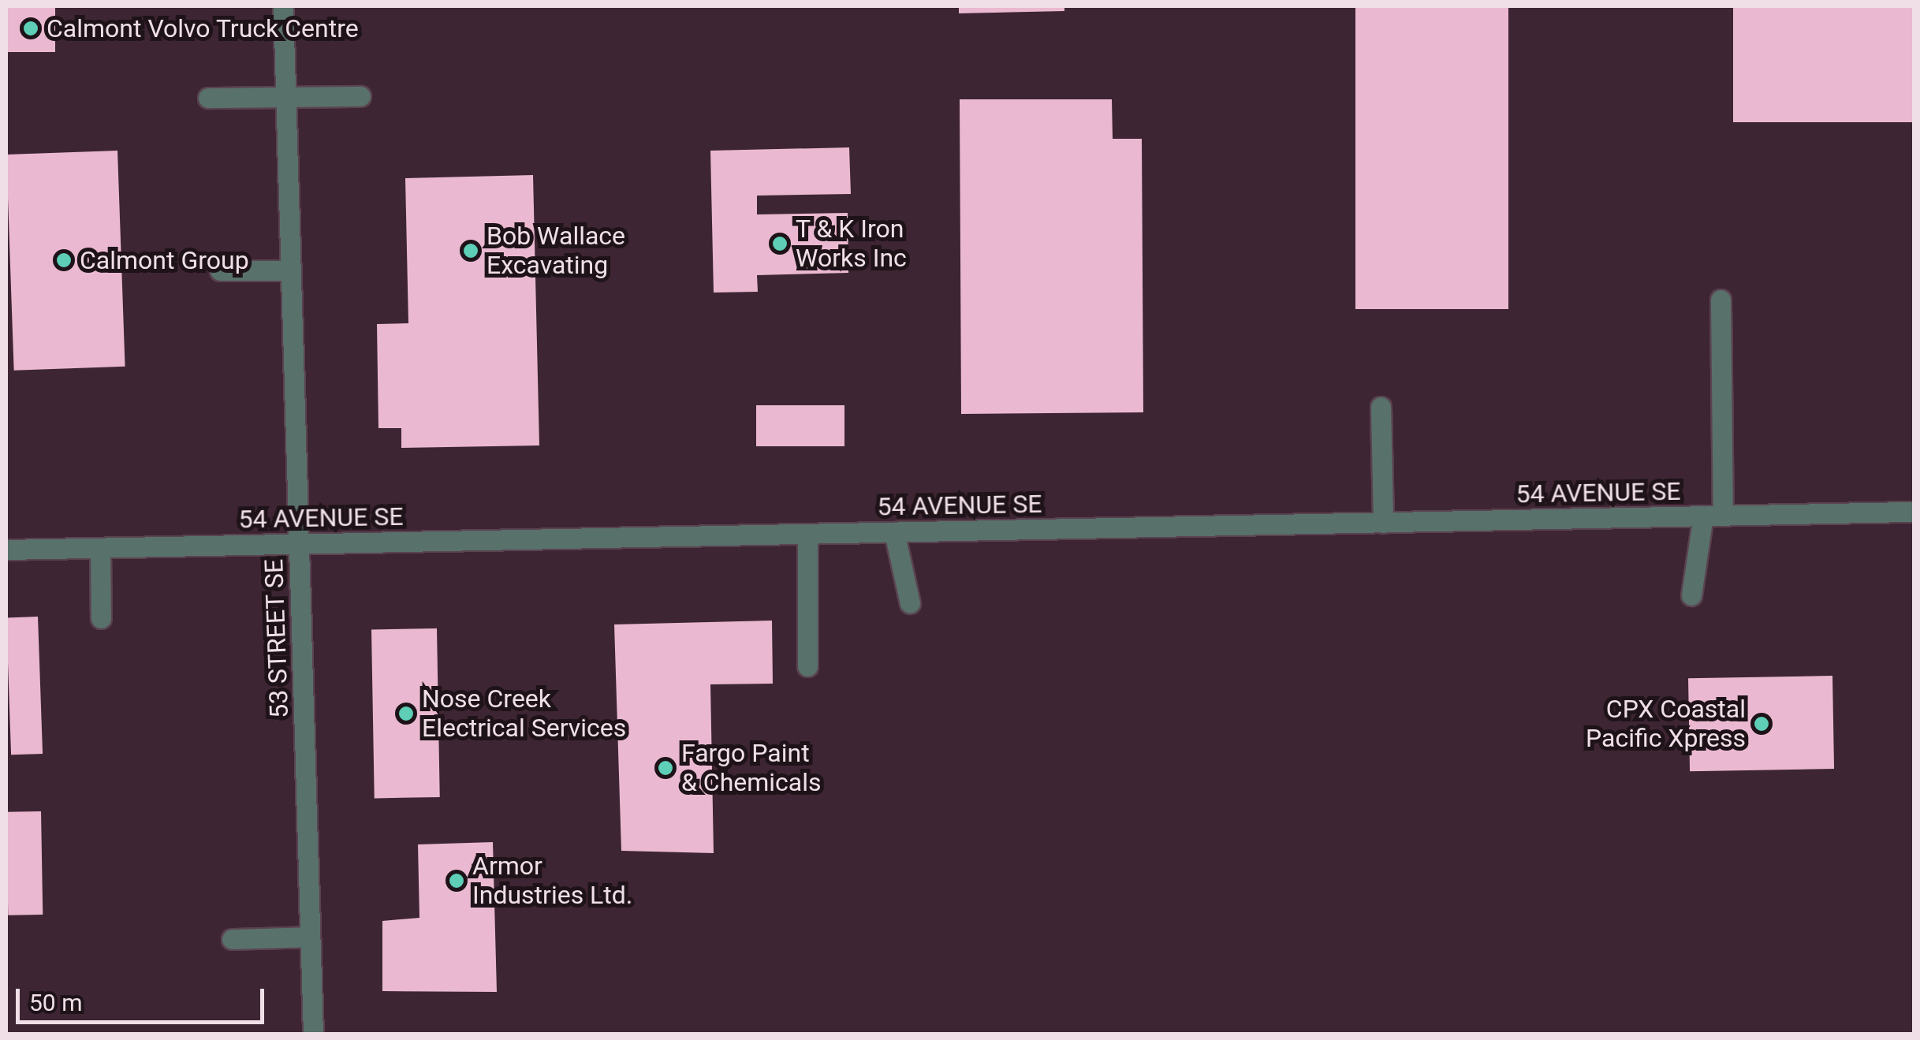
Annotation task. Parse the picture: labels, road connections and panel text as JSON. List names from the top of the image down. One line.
{"streets":{"street":["54 AVENUE SE","53 STREET SE"]},"crossings":[["54 AVENUE SE","53 STREET SE"]],"places":["Calmont Volvo Truck Centre","T & K Iron Works Inc","Bob Wallace Excavating","Calmont Group","Nose Creek Electrical Services","CPX Coastal Pacific Xpress","Fargo Paint & Chemicals","Armor Industries Ltd."],"scale_bar":"50 m"}
